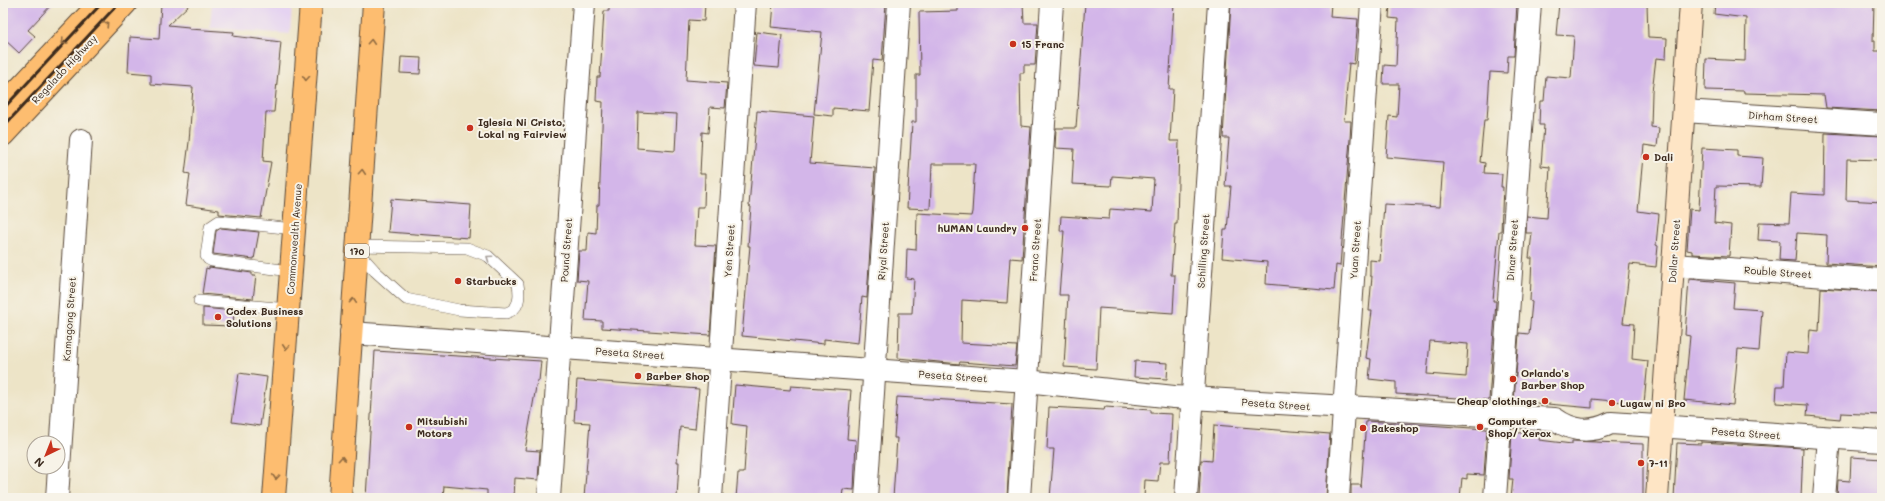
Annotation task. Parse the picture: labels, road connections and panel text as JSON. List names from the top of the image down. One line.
{"streets":{"main road":["Regalado Highway","Commonwealth Avenue","170"],"street":["Dirham Street","Pound Street","Franc Street","Yuan Street","Dinar Street","Yen Street","Riyal Street","Schilling Street","Dollar Street","Rouble Street","Kamagong Street","Peseta Street"]},"crossings":[["Dirham Street","Dollar Street"],["Pound Street","Peseta Street"],["Franc Street","Peseta Street"],["Yuan Street","Peseta Street"],["Dinar Street","Peseta Street"],["170","Peseta Street"],["Yen Street","Peseta Street"],["Riyal Street","Peseta Street"],["Schilling Street","Peseta Street"],["Dollar Street","Rouble Street"],["Dollar Street","Peseta Street"]],"places":["15 Franc","Iglesia Ni Cristo, Lokal ng Fairview","Dali","hUMAN Laundry","Starbucks","Codex Business Solutions","Barber Shop","Orlando's Barber Shop","Cheap clothings","Lugaw ni Bro","Mitsubishi Motors","Computer Shop/ Xerox","Bakeshop","7-11"],"north":"bottom left"}
